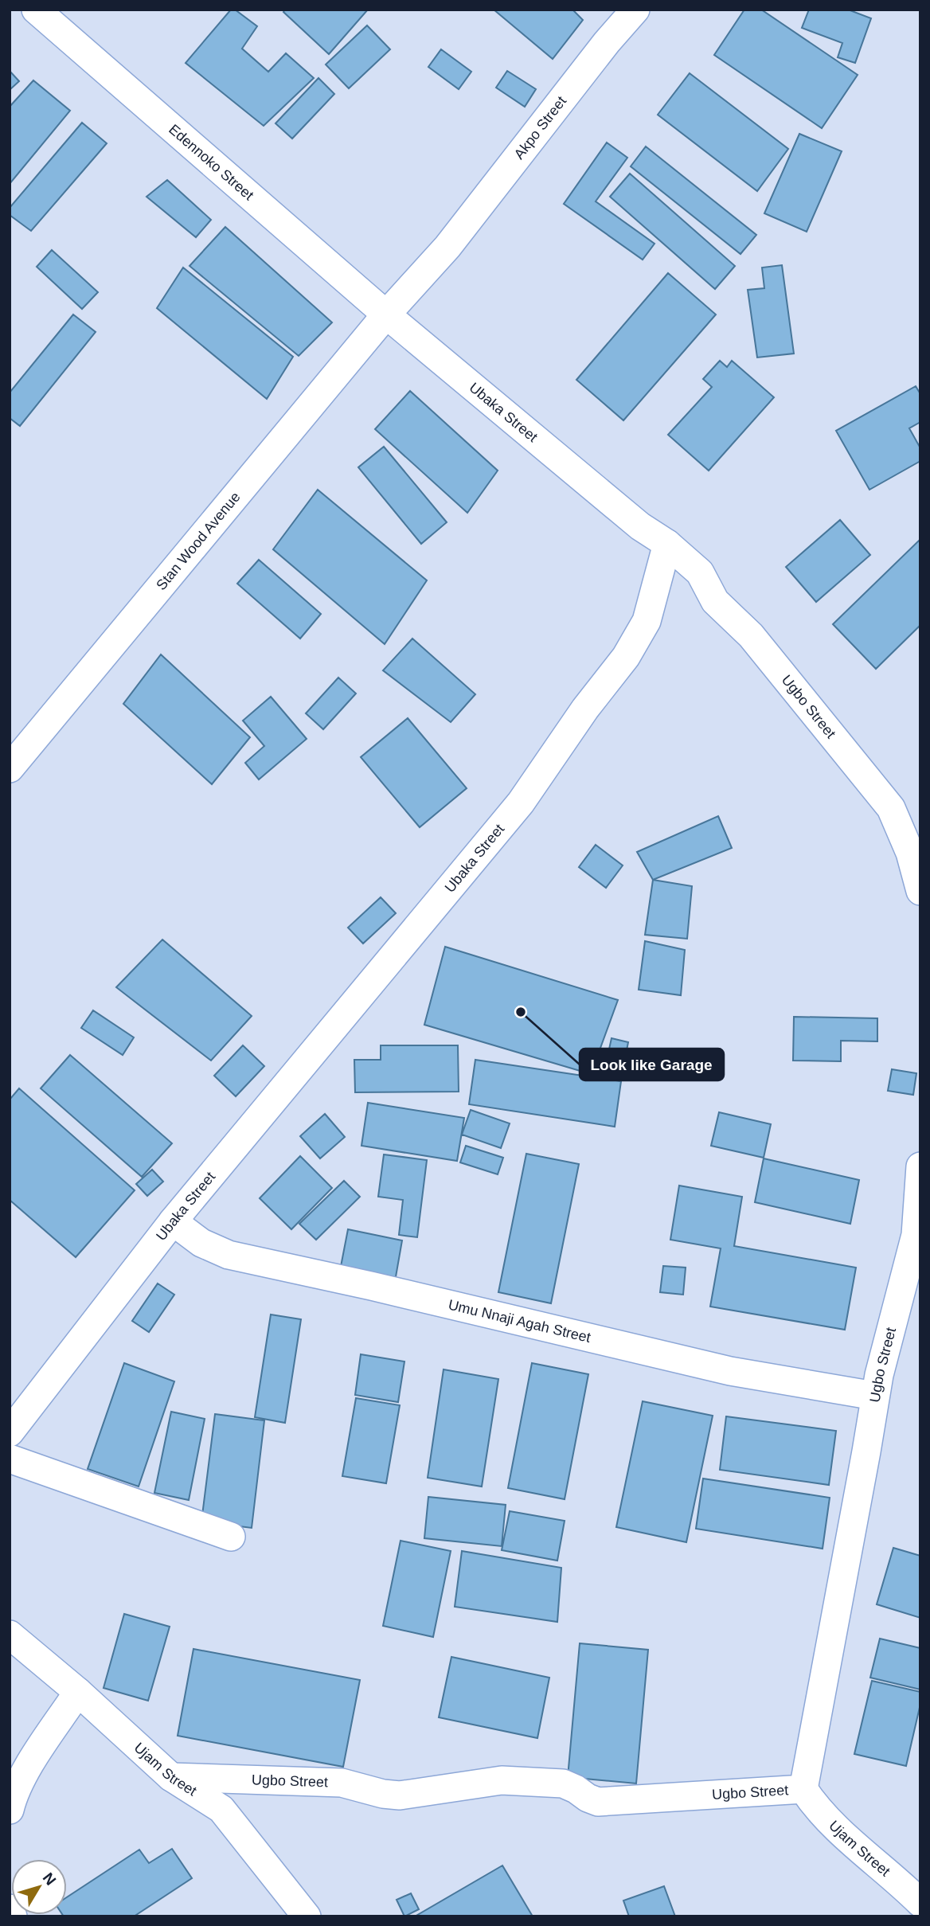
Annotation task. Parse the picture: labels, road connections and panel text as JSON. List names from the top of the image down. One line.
{"streets":{"street":["Akpo Street","Edennoko Street","Ubaka Street","Stan Wood Avenue","Ugbo Street","Umu Nnaji Agah Street","Ujam Street"]},"crossings":[["Akpo Street","Edennoko Street"],["Akpo Street","Ubaka Street"],["Akpo Street","Stan Wood Avenue"],["Edennoko Street","Ubaka Street"],["Edennoko Street","Stan Wood Avenue"],["Ubaka Street","Stan Wood Avenue"],["Ubaka Street","Ugbo Street"],["Ubaka Street","Umu Nnaji Agah Street"],["Ugbo Street","Umu Nnaji Agah Street"],["Ugbo Street","Ujam Street"]],"places":["Look like Garage"],"north":"top right"}
